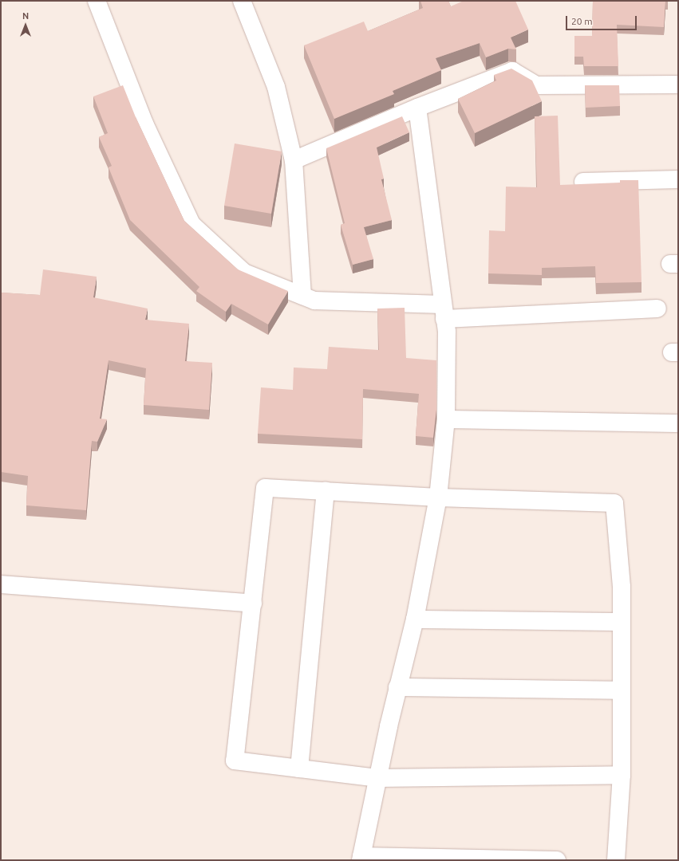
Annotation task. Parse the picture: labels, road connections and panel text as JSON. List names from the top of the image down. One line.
{"scale_bar":"20 m","north":"top"}
